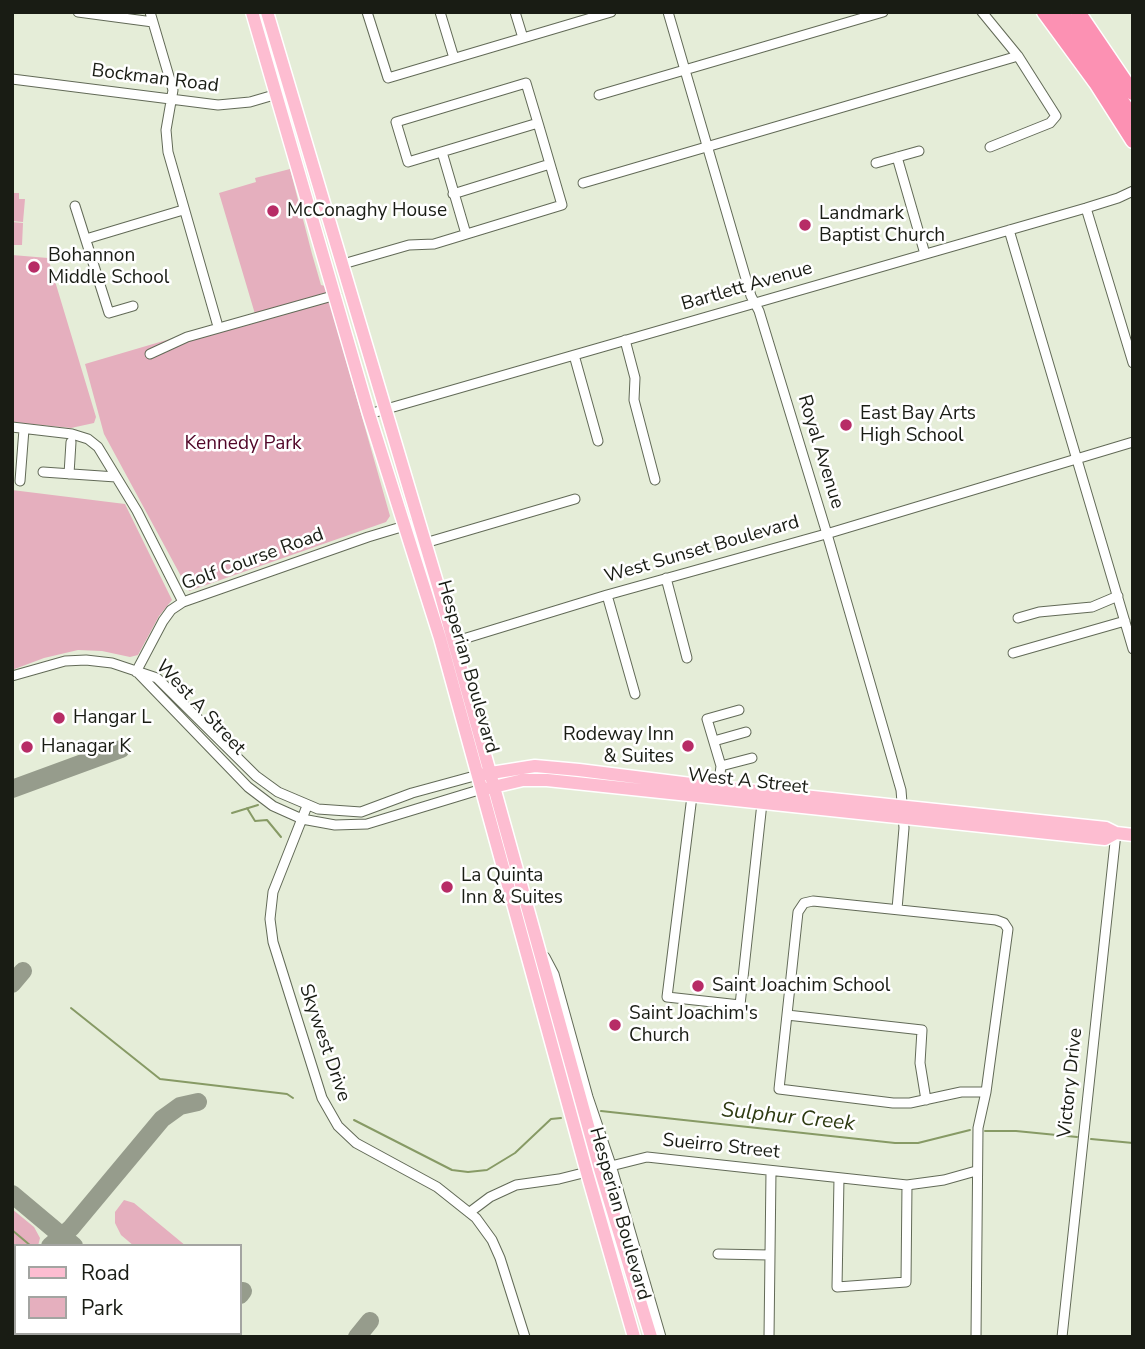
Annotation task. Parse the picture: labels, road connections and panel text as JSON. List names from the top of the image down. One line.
{"streets":{"main road":["Hesperian Boulevard","West A Street"],"street":["Bockman Road","Bartlett Avenue","Royal Avenue","West Sunset Boulevard","Golf Course Road","Skywest Drive","Victory Drive","Sueirro Street"]},"crossings":[["Bockman Road","Hesperian Boulevard"],["Bartlett Avenue","Royal Avenue"],["Bartlett Avenue","Hesperian Boulevard"],["Royal Avenue","West Sunset Boulevard"],["Royal Avenue","West A Street"],["West Sunset Boulevard","Hesperian Boulevard"],["Golf Course Road","Hesperian Boulevard"],["Golf Course Road","West A Street"],["Hesperian Boulevard","West A Street"],["Hesperian Boulevard","Sueirro Street"],["West A Street","Skywest Drive"],["West A Street","Victory Drive"],["Skywest Drive","Sueirro Street"]],"water":["Sulphur Creek"],"parks":["Kennedy Park"],"places":["McConaghy House","Landmark Baptist Church","Bohannon Middle School","East Bay Arts High School","Hangar L","Rodeway Inn & Suites","Hanagar K","La Quinta Inn & Suites","Saint Joachim School","Saint Joachim's Church"],"legend":["Road","Park"]}
